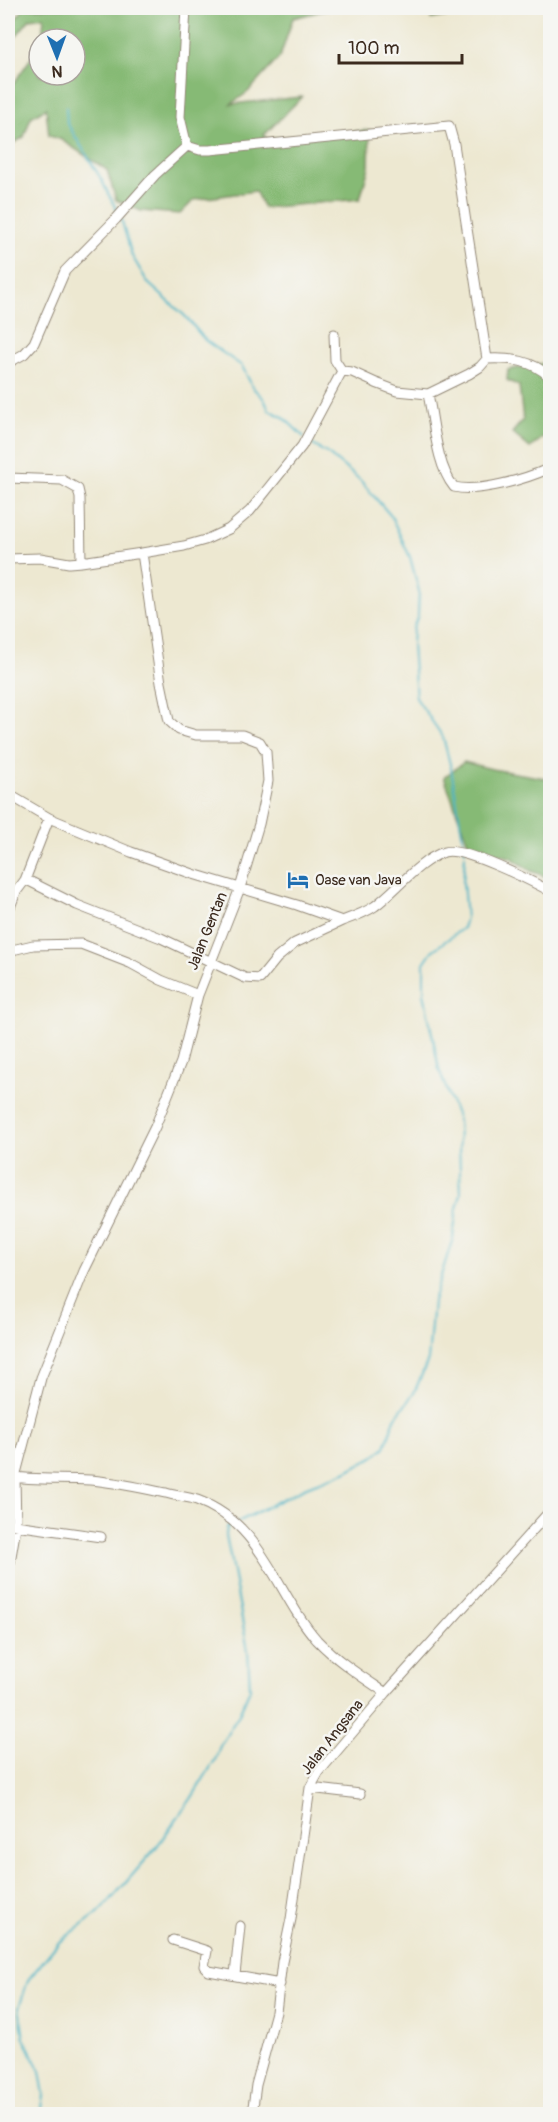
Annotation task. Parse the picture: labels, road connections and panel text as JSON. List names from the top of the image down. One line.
{"streets":{"street":["Jalan Gentan","Jalan Angsana"]},"places":{"hotel":["Oase van Java"]},"scale_bar":"100 m","north":"bottom"}
